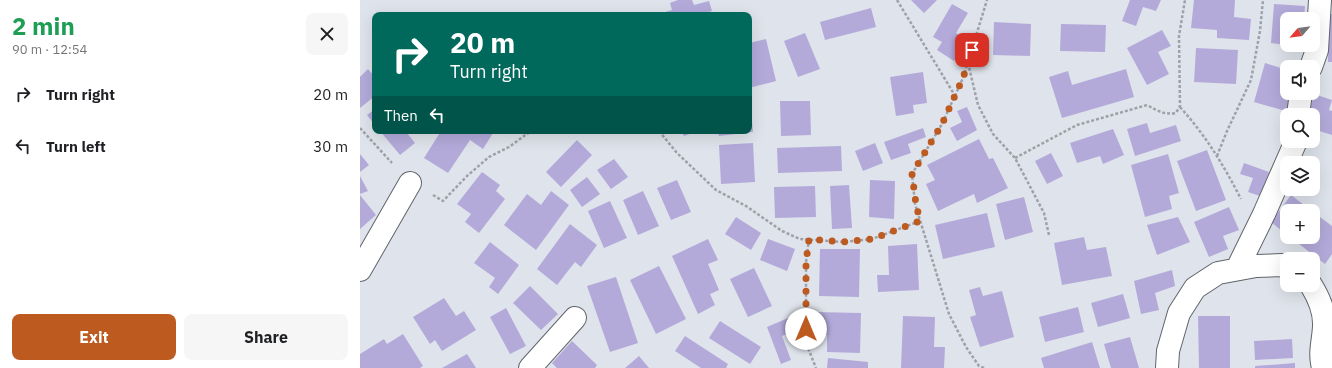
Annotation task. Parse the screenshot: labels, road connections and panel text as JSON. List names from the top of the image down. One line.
{"north":"bottom left","page":{"heading":["2 min","90 m · 12:54"],"map_buttons":["+","−"],"turn":["20 m","Turn right"],"list":[{"name":"Turn right","value":"20 m"},{"name":"Turn left","value":"30 m"}],"then":"Then","buttons":["Exit","Share"]}}
